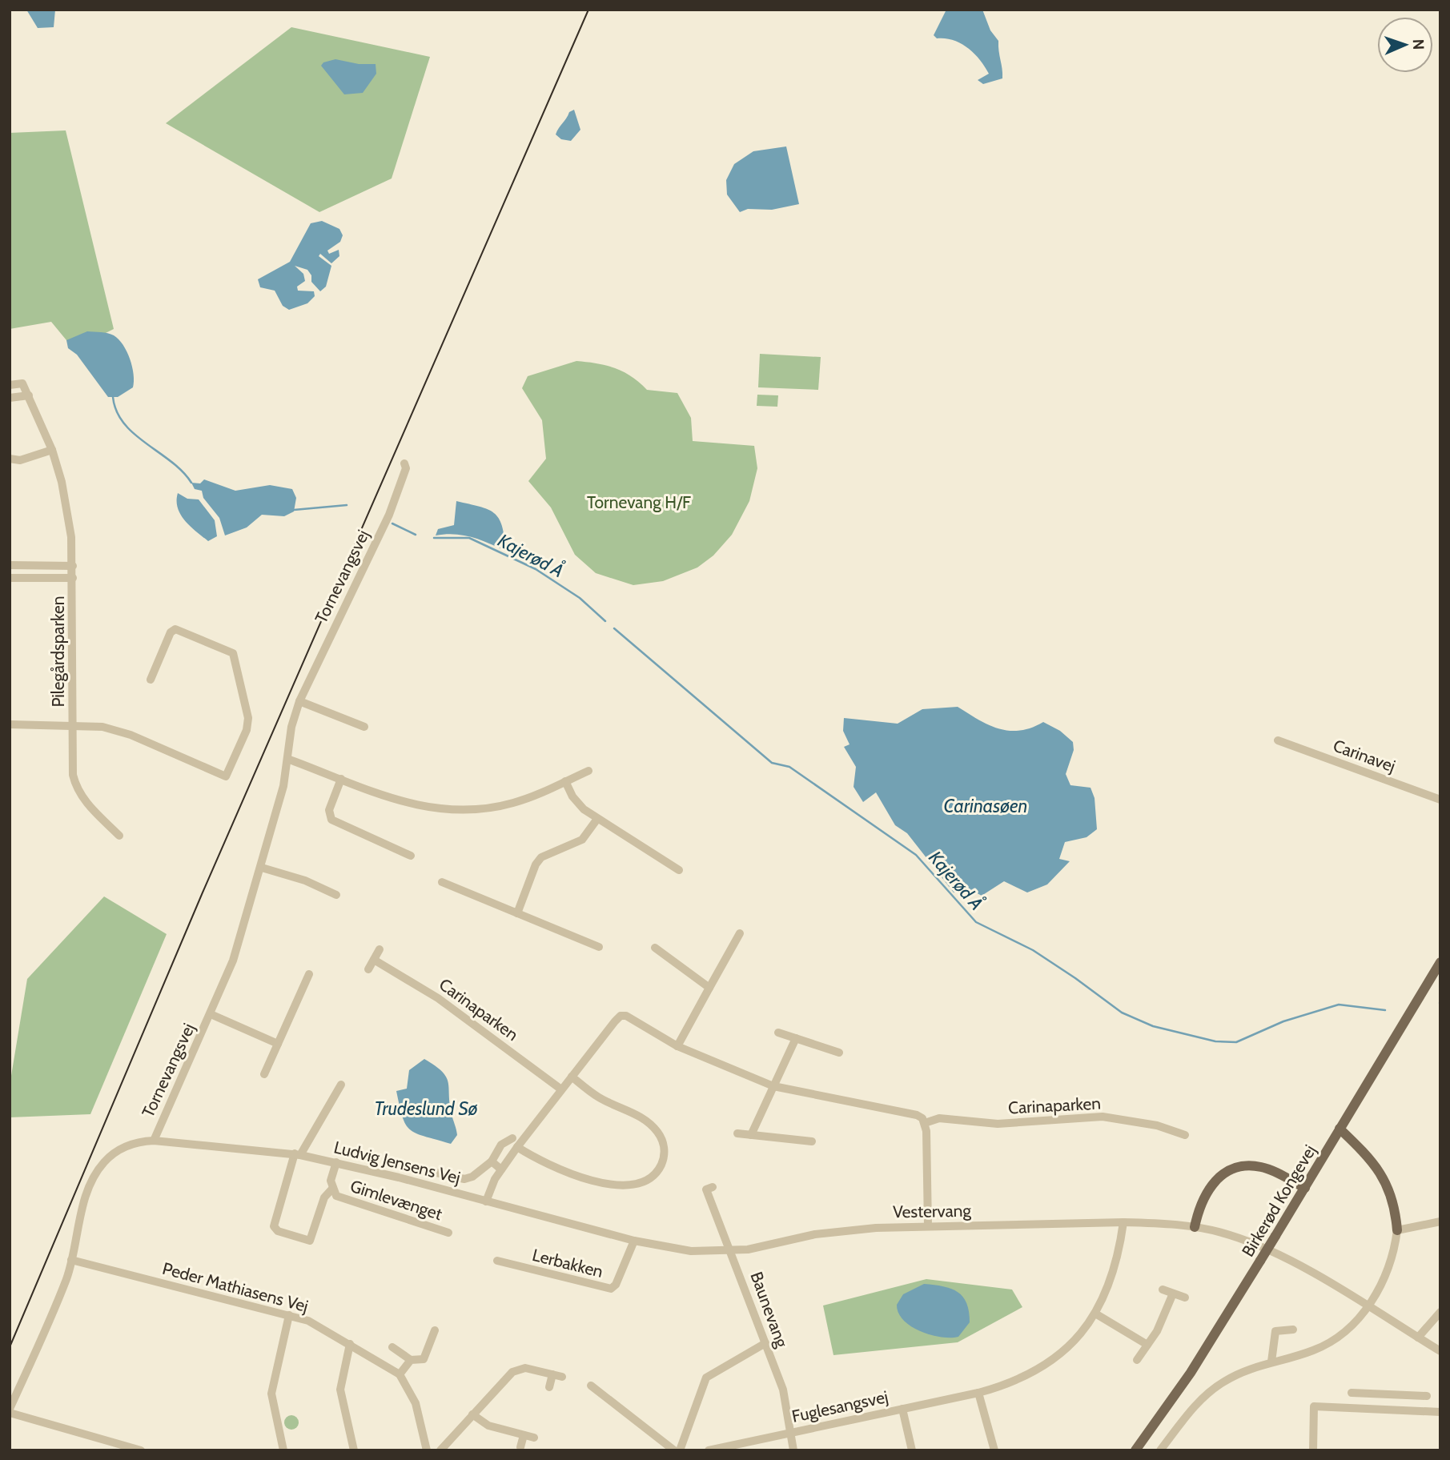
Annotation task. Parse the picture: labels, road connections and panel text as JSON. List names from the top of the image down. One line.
{"streets":{"main road":["Birkerød Kongevej"],"street":["Tornevangsvej","Pilegårdsparken","Carinavej","Carinaparken","Ludvig Jensens Vej","Gimlevænget","Vestervang","Lerbakken","Peder Mathiasens Vej","Baunevang","Fuglesangsvej"]},"crossings":[["Tornevangsvej","Ludvig Jensens Vej"],["Tornevangsvej","Peder Mathiasens Vej"],["Ludvig Jensens Vej","Gimlevænget"],["Ludvig Jensens Vej","Vestervang"],["Vestervang","Lerbakken"],["Vestervang","Baunevang"],["Vestervang","Fuglesangsvej"],["Baunevang","Fuglesangsvej"]],"water":["Kajerød Å","Carinasøen","Trudeslund Sø"],"parks":["Tornevang H/F"],"north":"right"}
